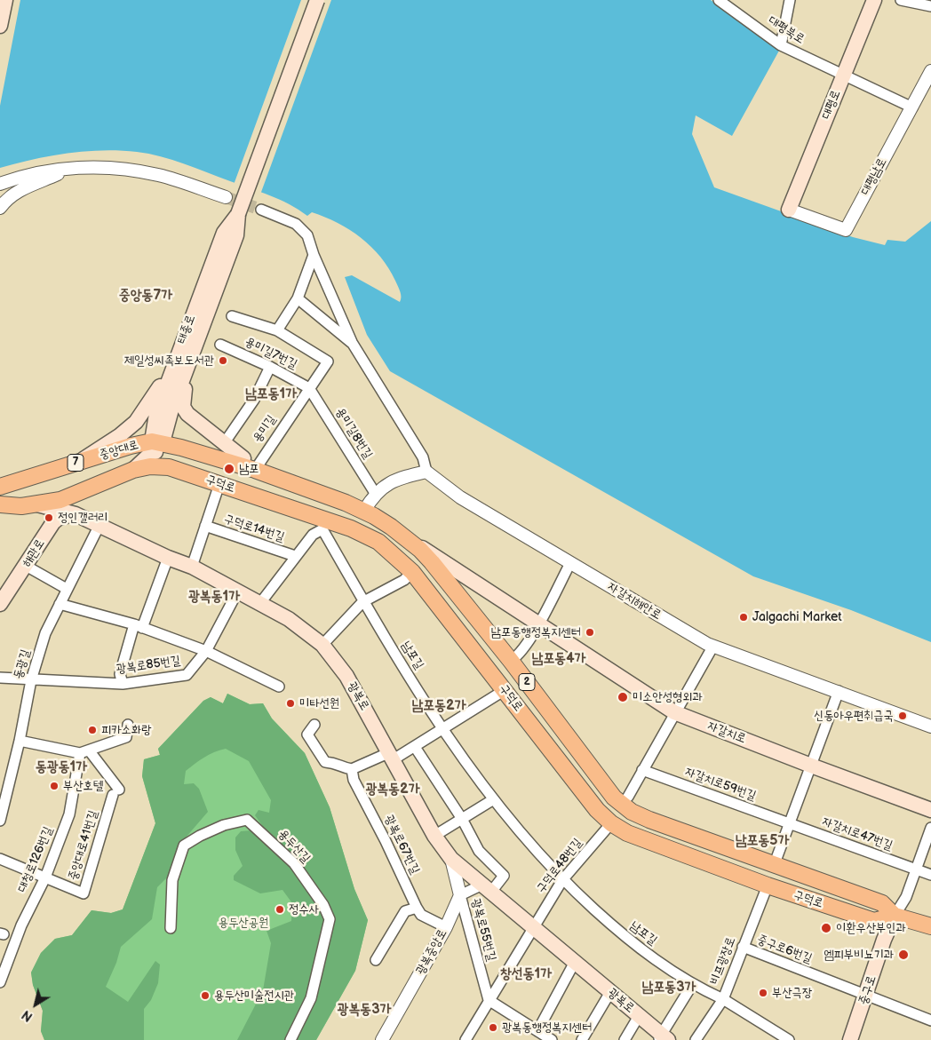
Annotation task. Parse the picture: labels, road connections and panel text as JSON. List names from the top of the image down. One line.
{"streets":{"main road":["대평로","태종로","중앙대로","7","구덕로","해관로","2","광복로","자갈치로","중구로"],"street":["대평북로","대평남로","용미길7번길","용미길","용미길8번길","구덕로14번길","자갈치해안로","남포길","동광길","광복로85번길","자갈치로59번길","자갈치로47번길","광복로67번길","중앙대로41번길","용두산길","대청로126번길","구덕로48번길","광복로55번길","중구로6번길","광복중앙로","비프광장로"]},"crossings":[["대평북로","대평로"],["대평북로","대평남로"],["대평로","대평남로"],["태종로","중앙대로"],["태종로","구덕로"],["용미길7번길","용미길"],["용미길7번길","용미길8번길"],["용미길","용미길8번길"],["용미길","구덕로"],["중앙대로","구덕로"],["중앙대로","광복로"],["구덕로","구덕로14번길"],["구덕로","남포길"],["구덕로","자갈치로"],["구덕로","구덕로48번길"],["구덕로","비프광장로"],["구덕로","중구로"],["구덕로14번길","남포길"],["구덕로14번길","광복로"],["해관로","광복로"],["남포길","구덕로48번길"],["남포길","비프광장로"],["동광길","광복로85번길"],["동광길","광복로"],["광복로85번길","광복로"],["광복로","구덕로48번길"],["광복로","광복로55번길"],["자갈치로59번길","자갈치로47번길"],["광복로67번길","광복중앙로"],["중앙대로41번길","대청로126번길"],["구덕로48번길","광복로55번길"],["광복로55번길","광복중앙로"],["중구로6번길","비프광장로"],["중구로6번길","중구로"]],"districts":["중앙동7가","남포동1가","광복동1가","남포동4가","남포동2가","동광동1가","광복동2가","남포동5가","창선동1가","남포동3가","광복동3가"],"parks":["용두산공원"],"places":["제일성씨족보도서관","남포","정인갤러리","Jalgachi Market","남포동행정복지센터","미소안성형외과","미타선원","신동아우편취급국","피카소화랑","부산호텔","정수사","이환우산부인과","엠피부비뇨기과","부산극장","용두산미술전시관","광복동행정복지센터"],"north":"bottom left"}
